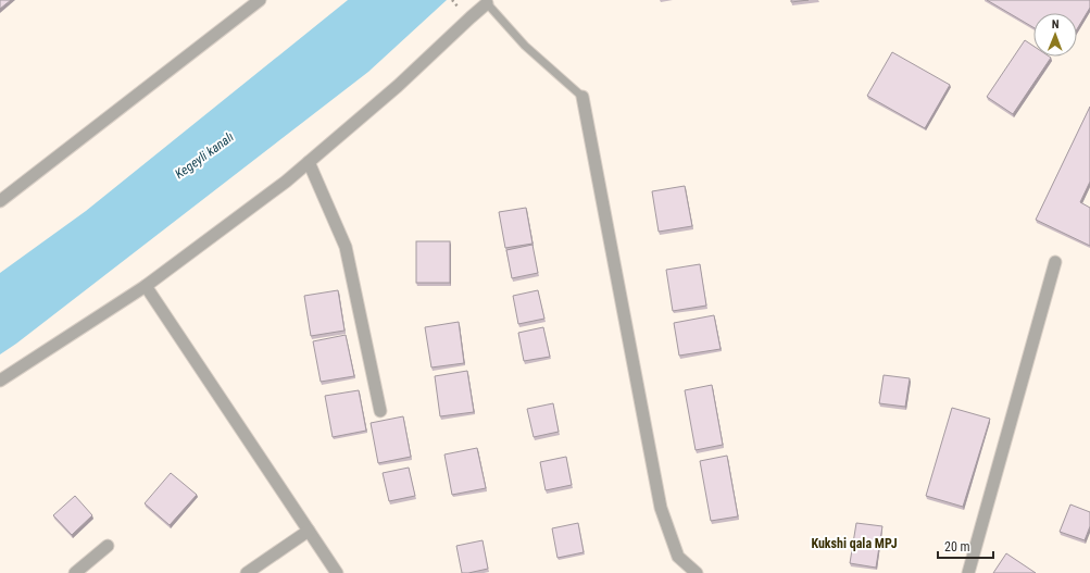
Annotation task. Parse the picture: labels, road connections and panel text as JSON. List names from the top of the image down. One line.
{"districts":["Kukshi qala MPJ"],"water":["Kegeyli kanalı"],"scale_bar":"20 m","north":"top"}
